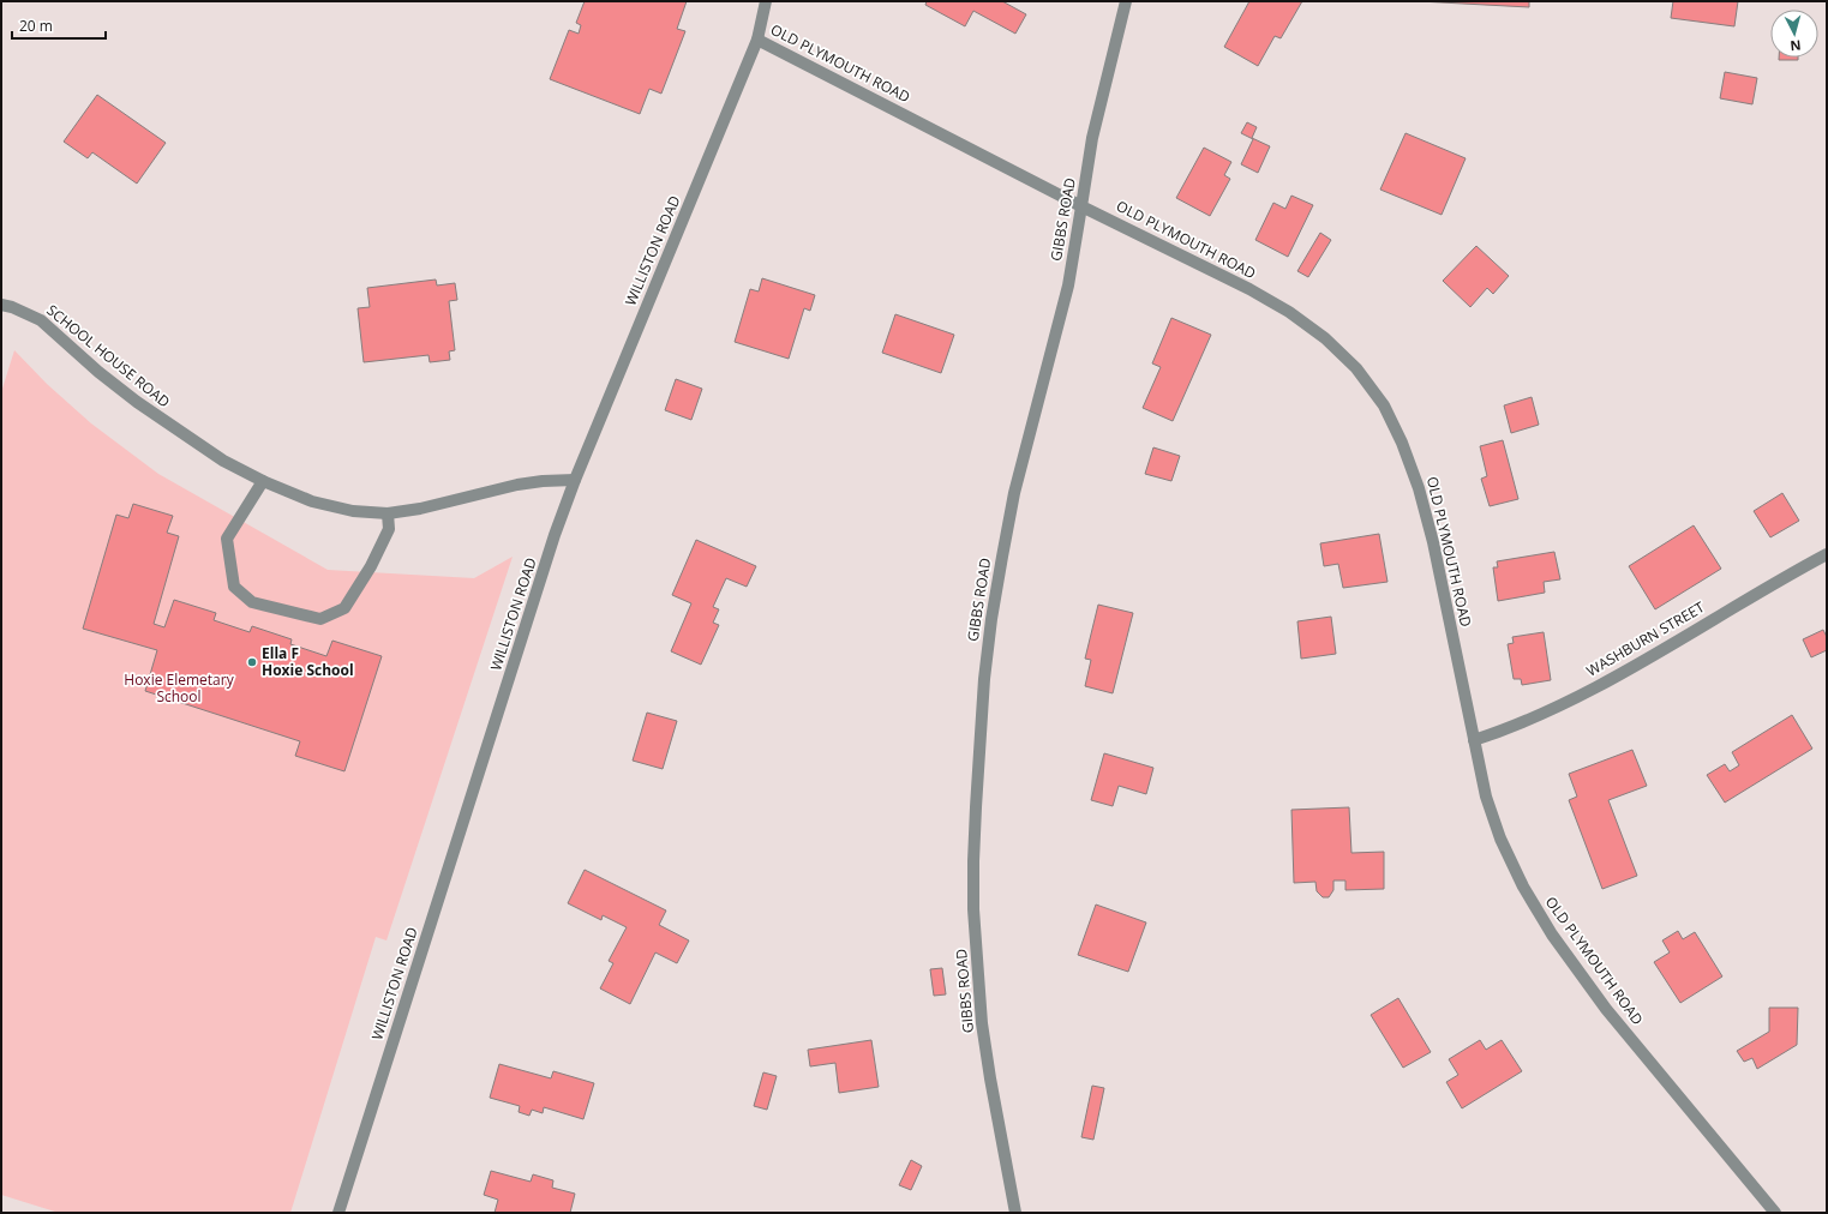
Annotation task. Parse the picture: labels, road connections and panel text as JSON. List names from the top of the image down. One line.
{"streets":{"street":["OLD PLYMOUTH ROAD","GIBBS ROAD","WILLISTON ROAD","SCHOOL HOUSE ROAD","WASHBURN STREET"]},"crossings":[["OLD PLYMOUTH ROAD","GIBBS ROAD"],["OLD PLYMOUTH ROAD","WILLISTON ROAD"],["OLD PLYMOUTH ROAD","WASHBURN STREET"],["WILLISTON ROAD","SCHOOL HOUSE ROAD"]],"parks":["Hoxie Elemetary School"],"places":["Ella F Hoxie School"],"scale_bar":"20 m","north":"bottom"}
